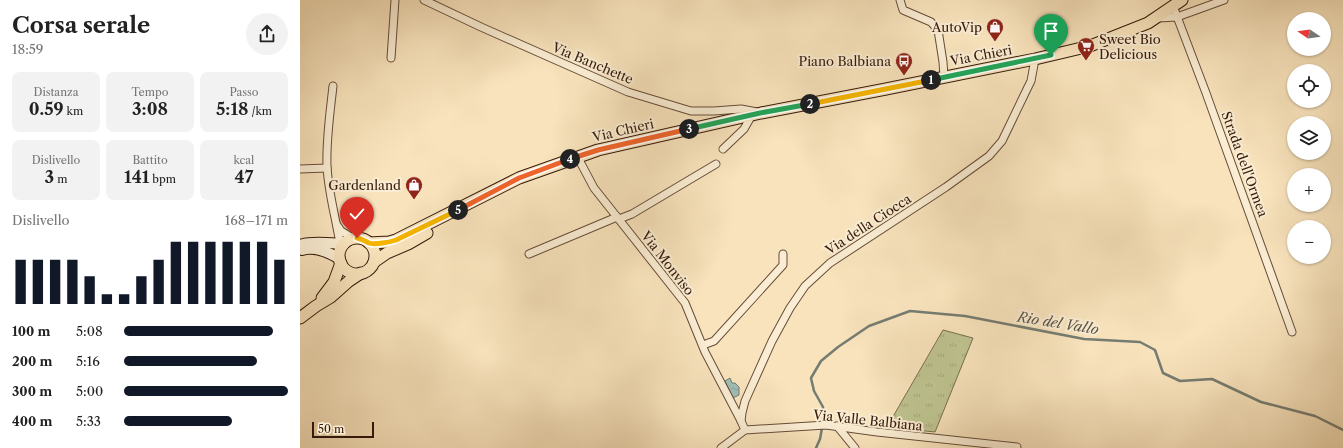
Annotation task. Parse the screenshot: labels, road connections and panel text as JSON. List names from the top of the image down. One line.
{"streets":{"main road":["Via Chieri"],"street":["Via Banchette","Strada dell'Ormea","Via della Ciocca","Via Monviso","Via Valle Balbiana"]},"crossings":[["Via Chieri","Via Banchette"],["Via Chieri","Strada dell'Ormea"],["Via Chieri","Via della Ciocca"],["Via Chieri","Via Monviso"],["Via della Ciocca","Via Monviso"]],"water":["Rio del Vallo"],"places":{"shop":["AutoVip","Gardenland"],"supermarket":["Sweet Bio Delicious"],"bus stop":["Piano Balbiana"]},"scale_bar":"50 m","north":"left","page":{"heading":["Corsa serale","18:59"],"map_buttons":["+","−"],"stats":[["Distanza","0.59 km"],["Tempo","3:08"],["Passo","5:18 /km"],["Dislivello","3 m"],["Battito","141 bpm"],["kcal","47"]],"pins":["1","2","3","4","5"],"chart":["Dislivello","168–171 m"],"list":[{"name":"100 m","note":"5:08"},{"name":"200 m","note":"5:16"},{"name":"300 m","note":"5:00"},{"name":"400 m","note":"5:33"}],"scale":"50 m"}}
